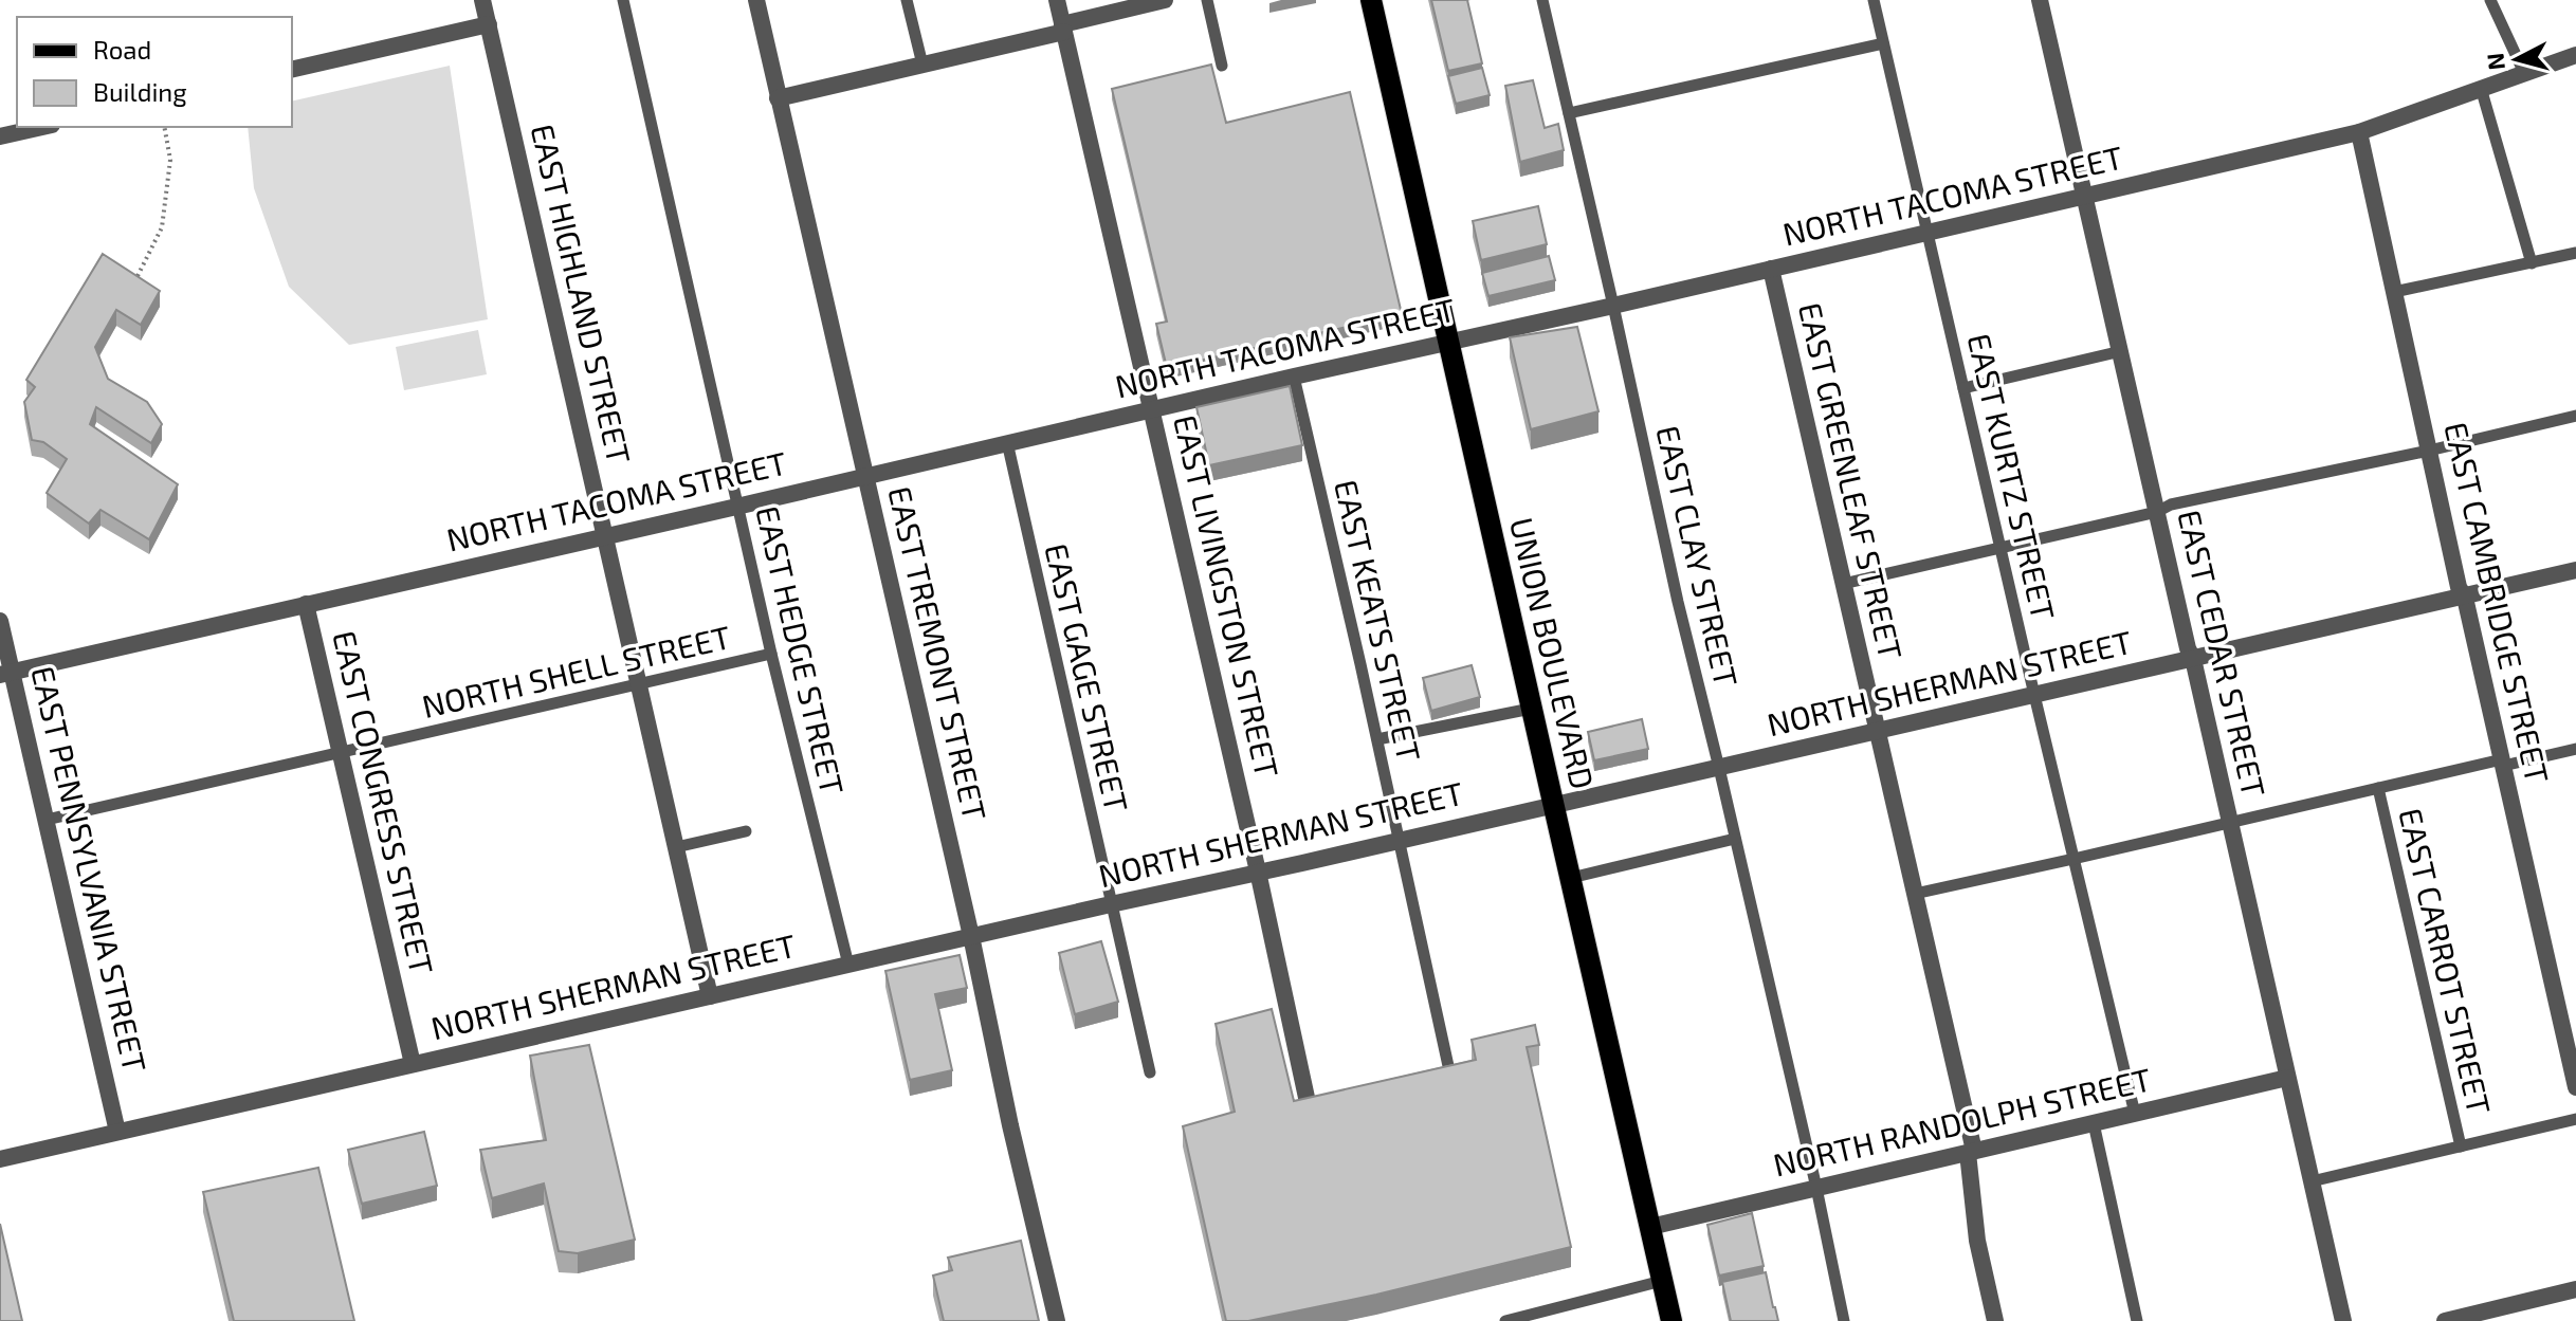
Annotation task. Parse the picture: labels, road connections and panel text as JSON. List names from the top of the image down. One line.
{"streets":{"main road":["UNION BOULEVARD"],"street":["NORTH TACOMA STREET","EAST HIGHLAND STREET","EAST GREENLEAF STREET","EAST LIVINGSTON STREET","EAST CAMBRIDGE STREET","EAST TREMONT STREET","EAST CEDAR STREET","NORTH SHERMAN STREET","EAST CONGRESS STREET","EAST PENNSYLVANIA STREET","NORTH RANDOLPH STREET"],"lane":["EAST KURTZ STREET","EAST CLAY STREET","EAST KEATS STREET","EAST HEDGE STREET","NORTH SHELL STREET","EAST GAGE STREET","EAST CARROT STREET"]},"crossings":[["NORTH TACOMA STREET","EAST HIGHLAND STREET"],["NORTH TACOMA STREET","EAST KURTZ STREET"],["NORTH TACOMA STREET","EAST GREENLEAF STREET"],["NORTH TACOMA STREET","EAST CLAY STREET"],["NORTH TACOMA STREET","EAST LIVINGSTON STREET"],["NORTH TACOMA STREET","EAST CAMBRIDGE STREET"],["NORTH TACOMA STREET","EAST KEATS STREET"],["NORTH TACOMA STREET","EAST HEDGE STREET"],["NORTH TACOMA STREET","EAST TREMONT STREET"],["NORTH TACOMA STREET","UNION BOULEVARD"],["NORTH TACOMA STREET","EAST CEDAR STREET"],["NORTH TACOMA STREET","EAST GAGE STREET"],["NORTH TACOMA STREET","EAST CONGRESS STREET"],["NORTH TACOMA STREET","EAST PENNSYLVANIA STREET"],["EAST HIGHLAND STREET","NORTH SHELL STREET"],["EAST HIGHLAND STREET","NORTH SHERMAN STREET"],["EAST KURTZ STREET","NORTH SHERMAN STREET"],["EAST KURTZ STREET","NORTH RANDOLPH STREET"],["EAST GREENLEAF STREET","NORTH SHERMAN STREET"],["EAST GREENLEAF STREET","NORTH RANDOLPH STREET"],["EAST CLAY STREET","NORTH SHERMAN STREET"],["EAST CLAY STREET","NORTH RANDOLPH STREET"],["EAST LIVINGSTON STREET","NORTH SHERMAN STREET"],["EAST CAMBRIDGE STREET","NORTH SHERMAN STREET"],["EAST KEATS STREET","NORTH SHERMAN STREET"],["EAST HEDGE STREET","NORTH SHELL STREET"],["EAST HEDGE STREET","NORTH SHERMAN STREET"],["EAST TREMONT STREET","NORTH SHERMAN STREET"],["UNION BOULEVARD","NORTH SHERMAN STREET"],["UNION BOULEVARD","NORTH RANDOLPH STREET"],["EAST CEDAR STREET","NORTH SHERMAN STREET"],["EAST CEDAR STREET","NORTH RANDOLPH STREET"],["NORTH SHELL STREET","EAST CONGRESS STREET"],["NORTH SHELL STREET","EAST PENNSYLVANIA STREET"],["EAST GAGE STREET","NORTH SHERMAN STREET"],["NORTH SHERMAN STREET","EAST CONGRESS STREET"],["NORTH SHERMAN STREET","EAST PENNSYLVANIA STREET"]],"legend":["Road","Building"],"north":"left"}
